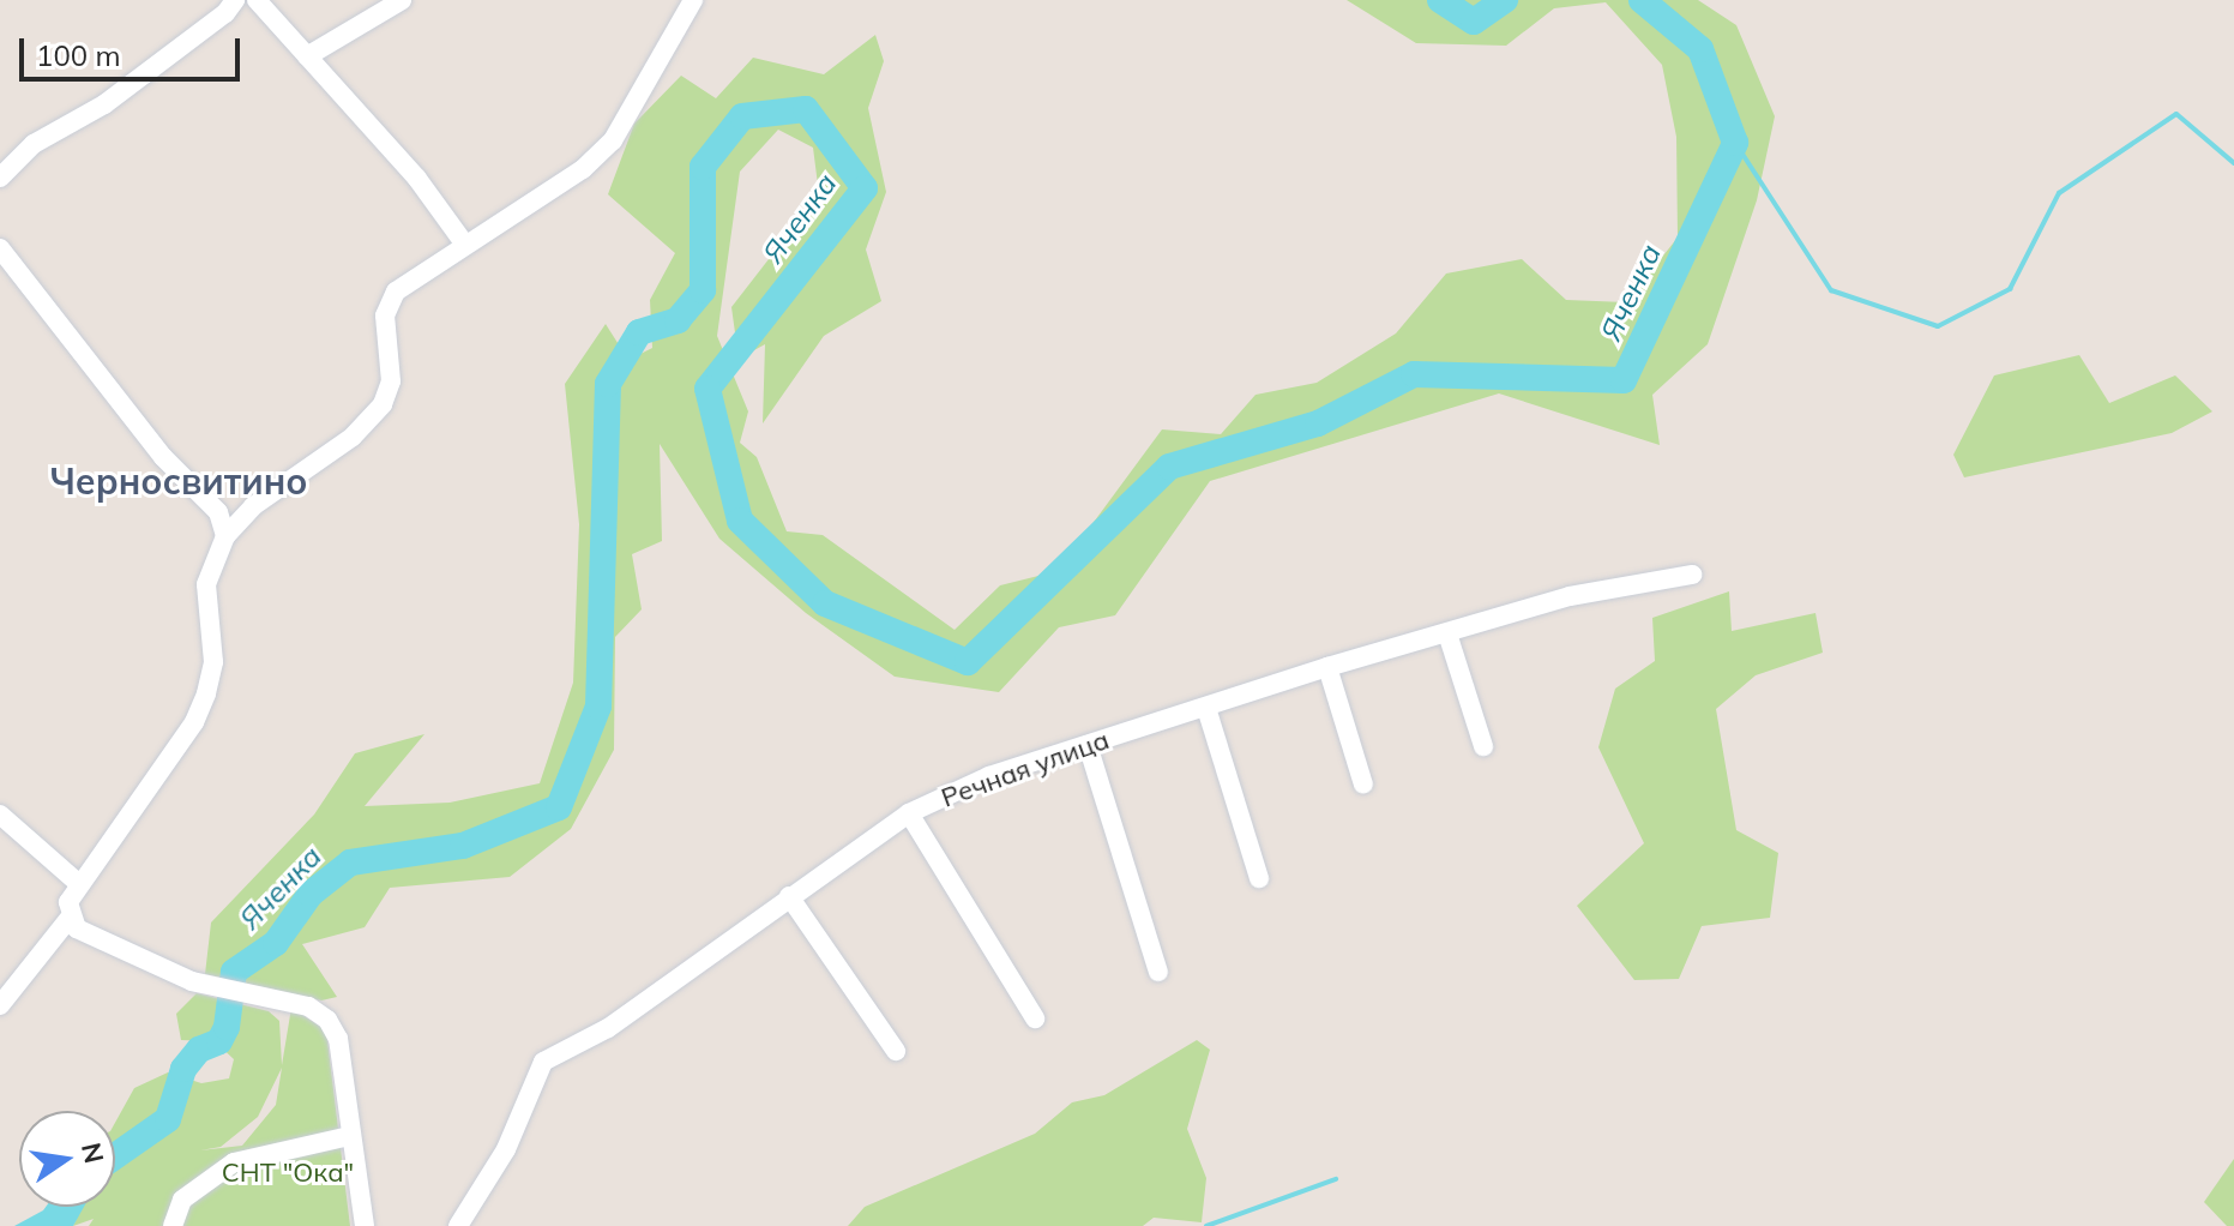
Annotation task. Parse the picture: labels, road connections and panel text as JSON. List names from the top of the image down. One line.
{"streets":{"street":["Речная улица"]},"districts":["Черносвитино"],"water":["Яченка"],"parks":["СНТ \"Ока\""],"scale_bar":"100 m","north":"right"}
